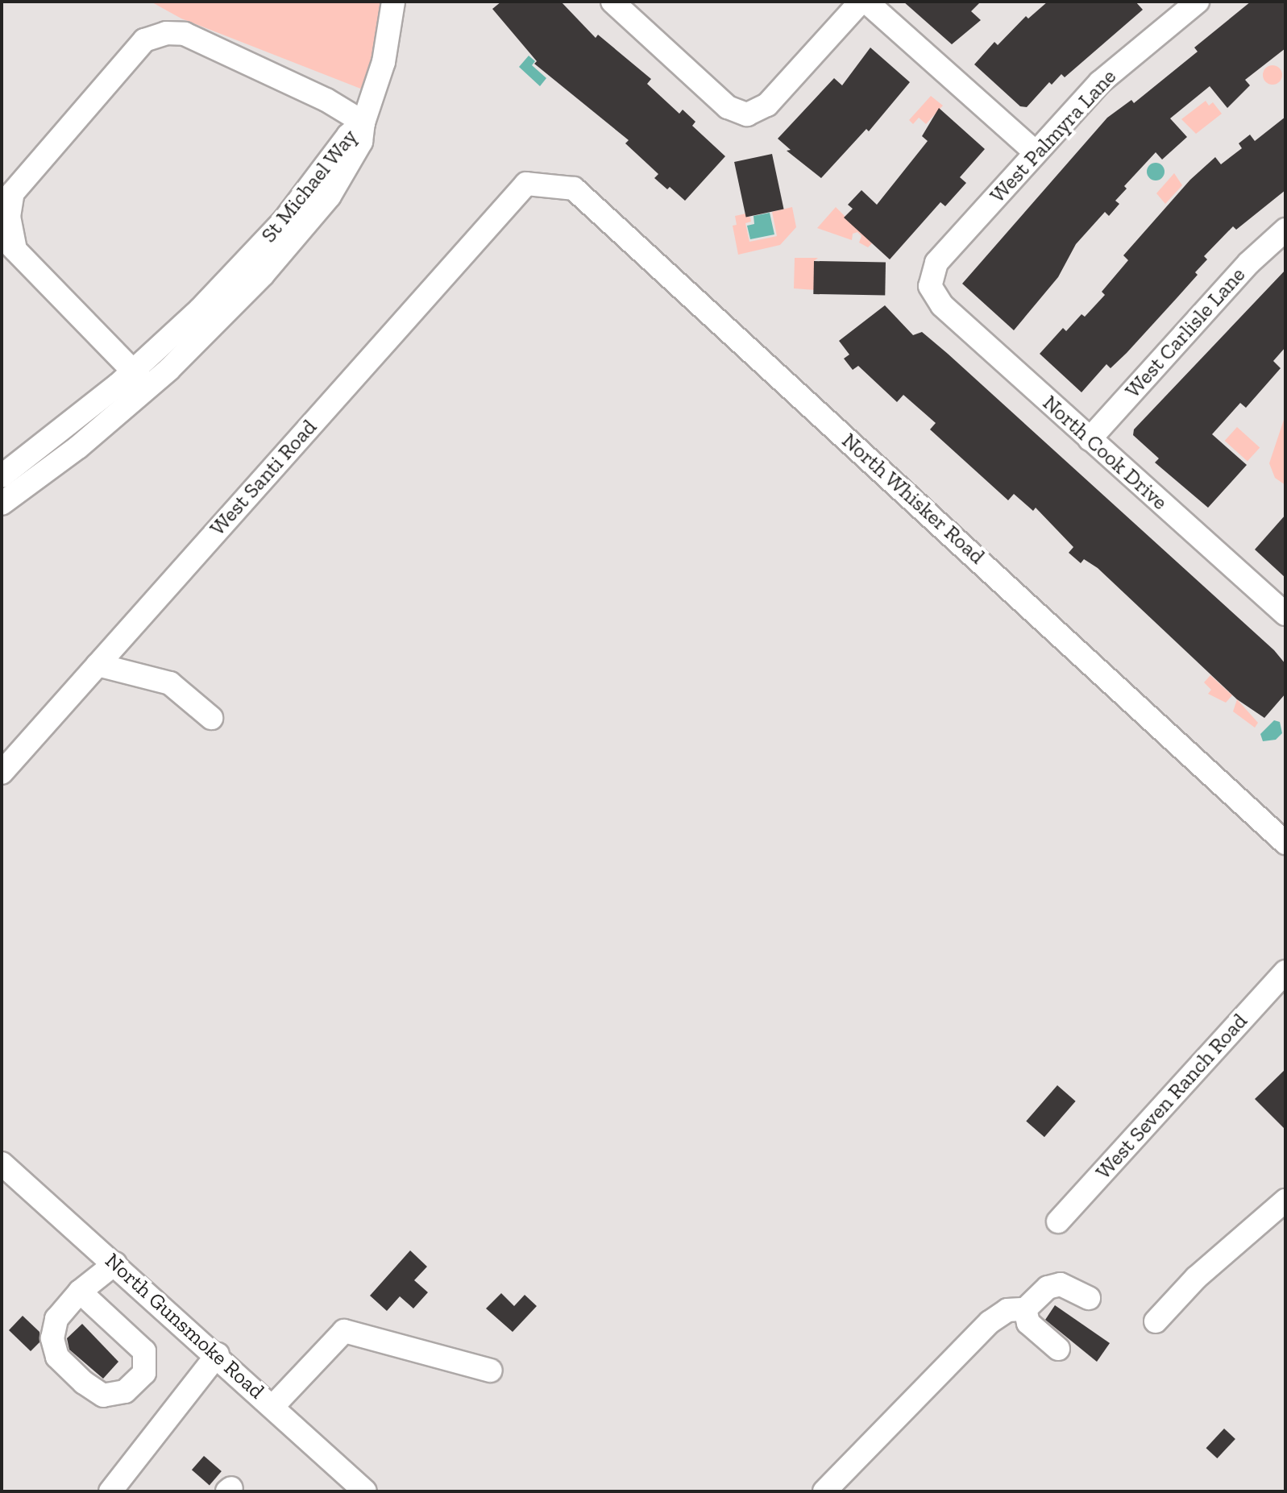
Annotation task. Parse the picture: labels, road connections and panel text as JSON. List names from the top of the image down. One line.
{"streets":{"street":["West Palmyra Lane","St Michael Way","West Carlisle Lane","North Cook Drive","West Santi Road","North Whisker Road","West Seven Ranch Road","North Gunsmoke Road"]},"crossings":[["West Palmyra Lane","North Cook Drive"],["West Carlisle Lane","North Cook Drive"],["West Santi Road","North Whisker Road"]]}
